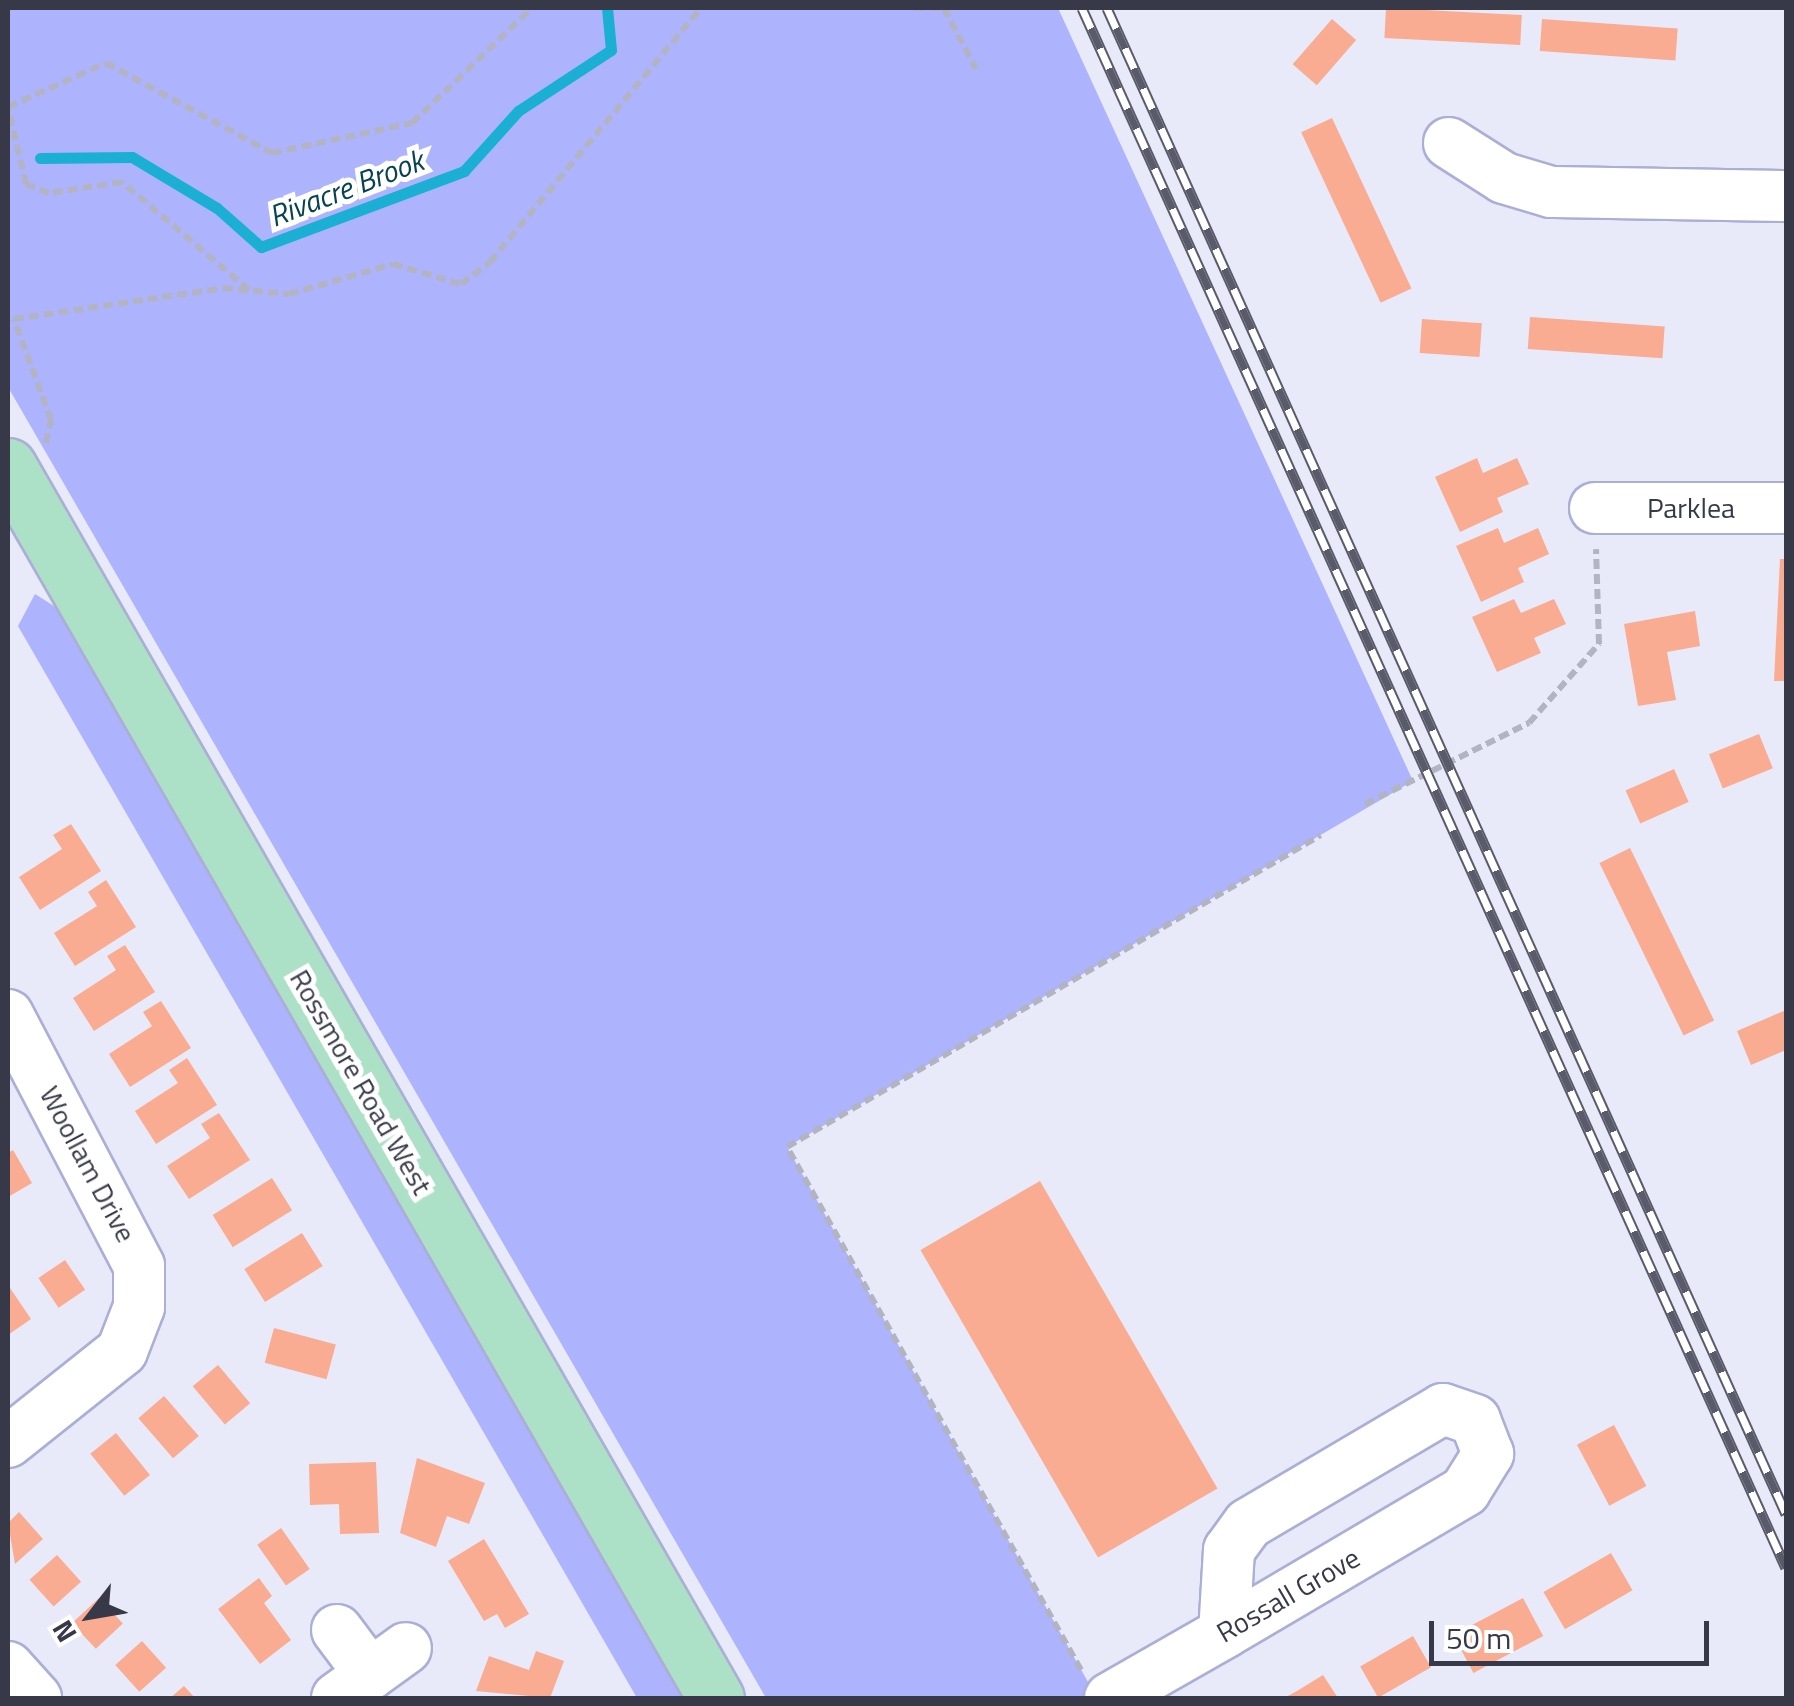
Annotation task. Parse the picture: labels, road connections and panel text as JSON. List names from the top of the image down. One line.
{"streets":{"main road":["Rossmore Road West"],"street":["Parklea","Woollam Drive","Rossall Grove"]},"water":["Rivacre Brook"],"scale_bar":"50 m","north":"bottom left"}
